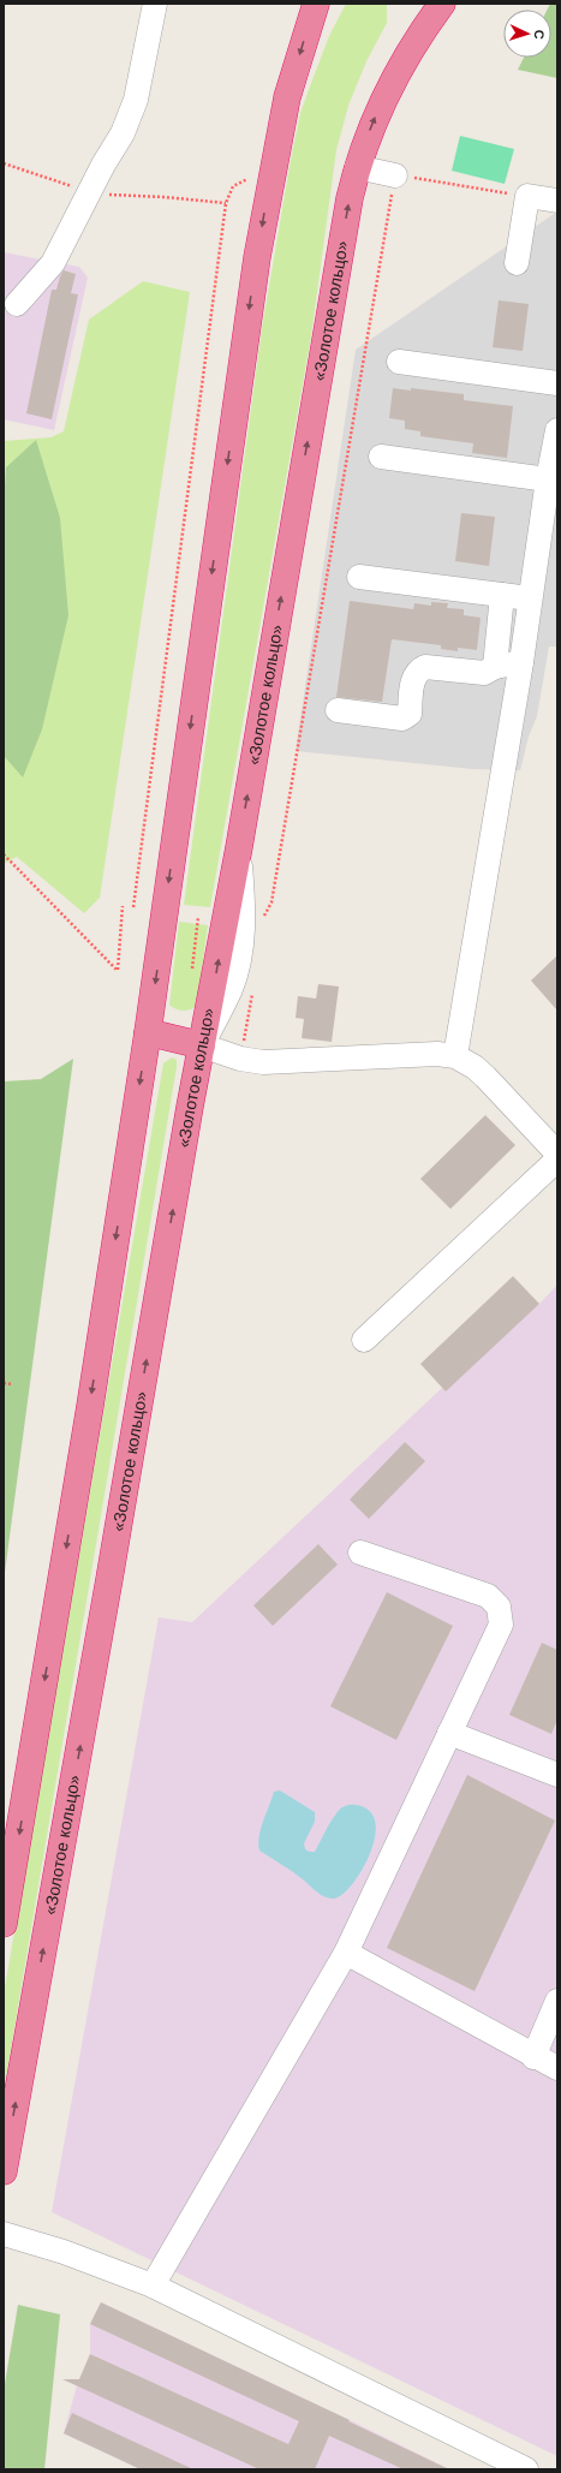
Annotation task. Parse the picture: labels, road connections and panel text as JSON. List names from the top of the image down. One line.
{"streets":{"highway":["«Золотое кольцо»"]},"north":"right"}
